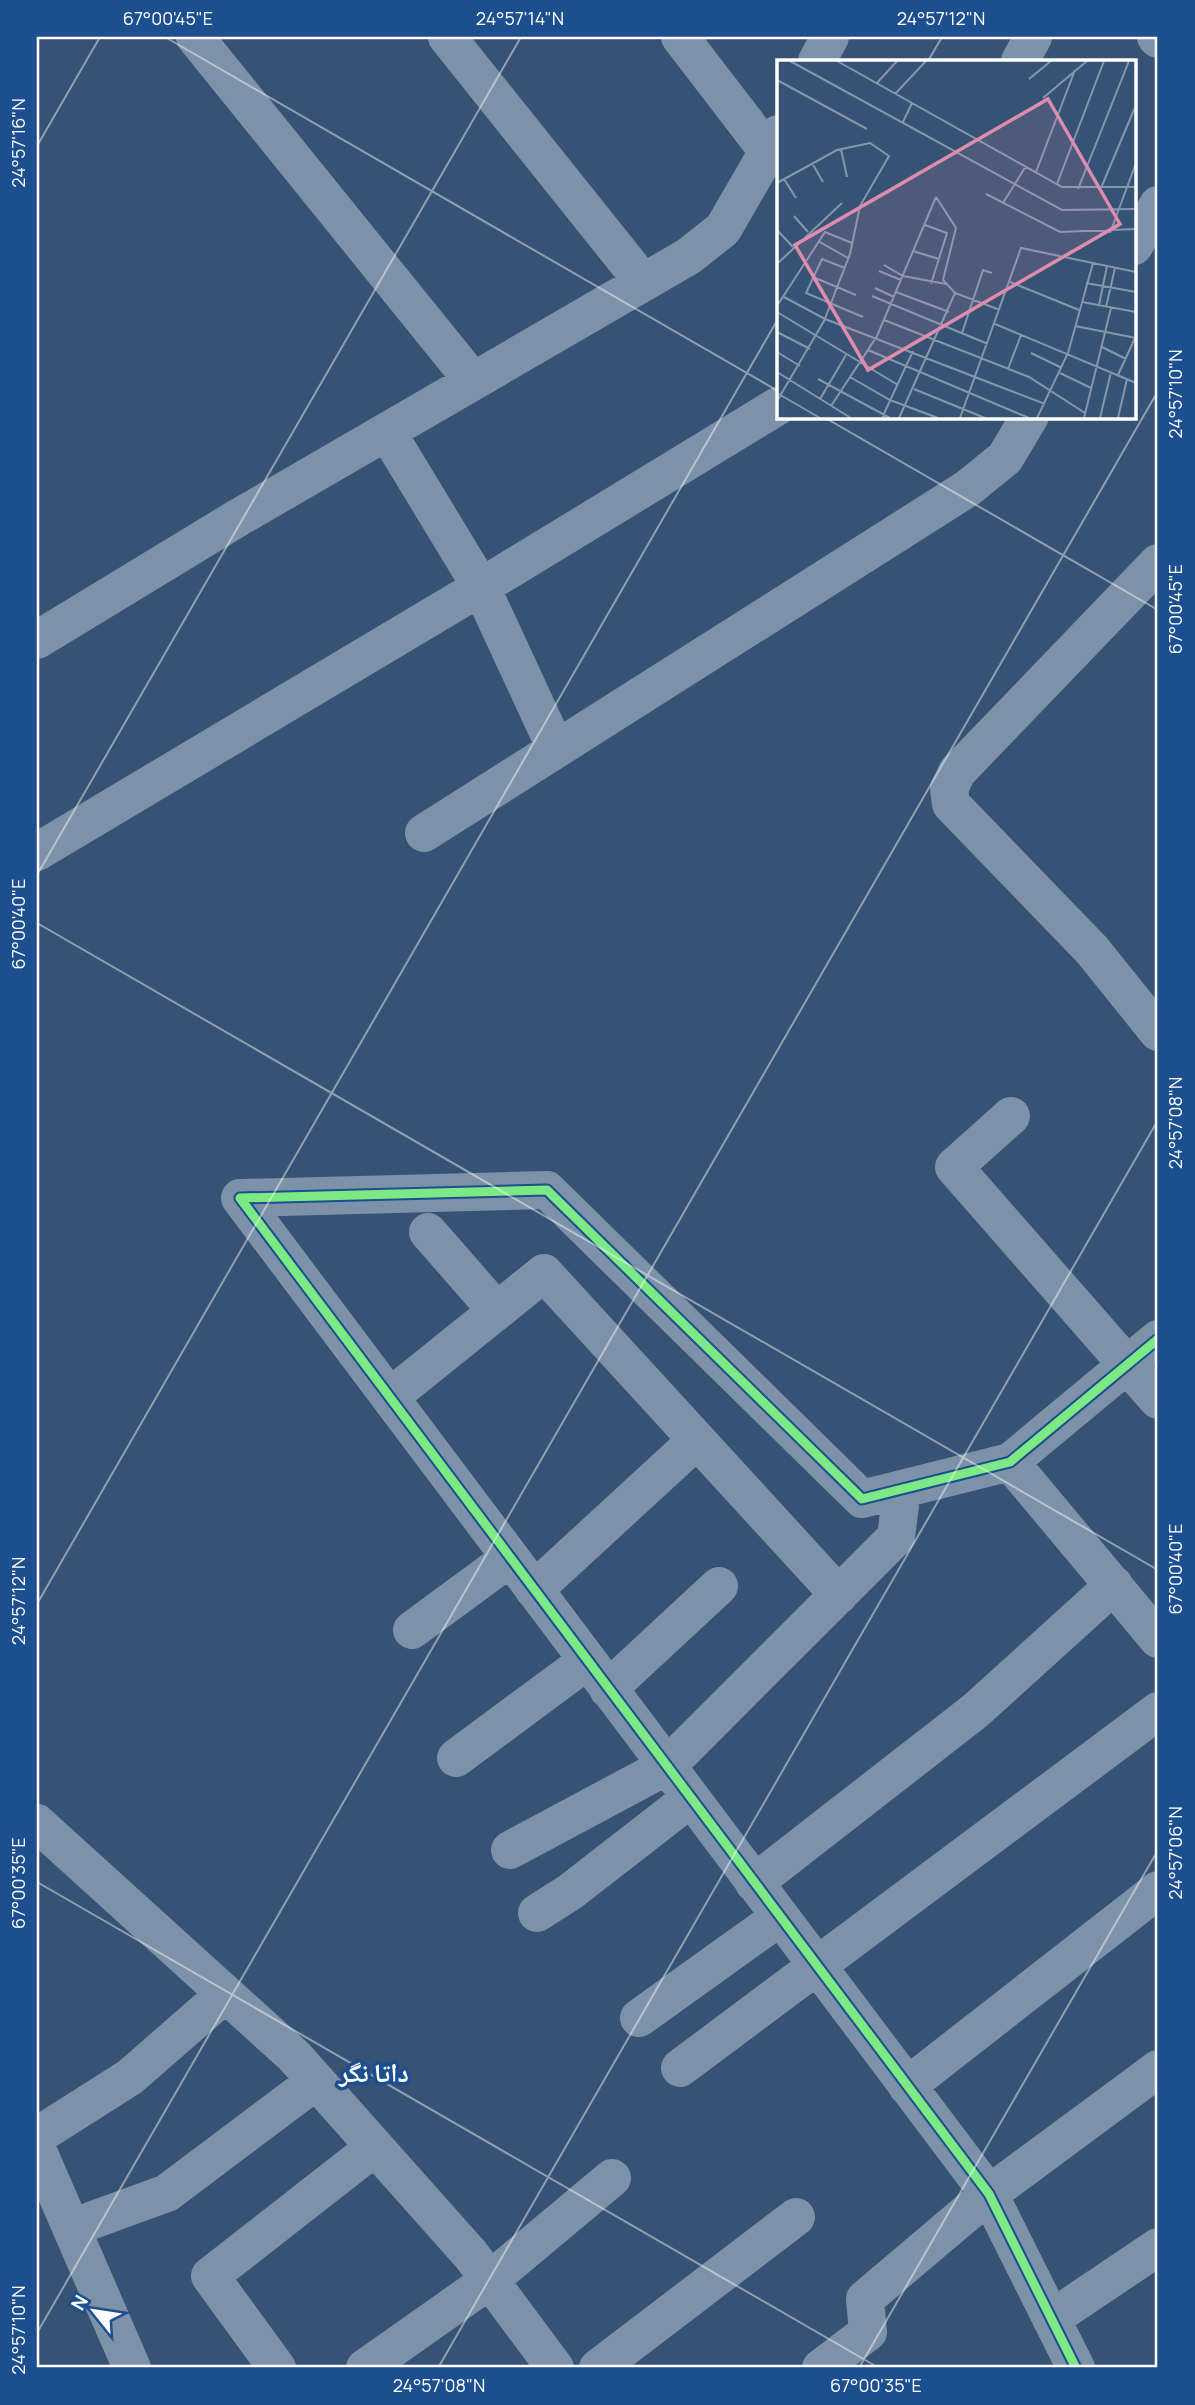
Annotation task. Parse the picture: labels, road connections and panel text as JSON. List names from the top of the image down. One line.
{"districts":["داتا نگر"],"north":"top left","coordinates":["67°00'45\"E","24°57'14\"N","24°57'12\"N","24°57'16\"N","24°57'10\"N","67°00'40\"E","24°57'08\"N","24°57'06\"N","67°00'35\"E"]}
